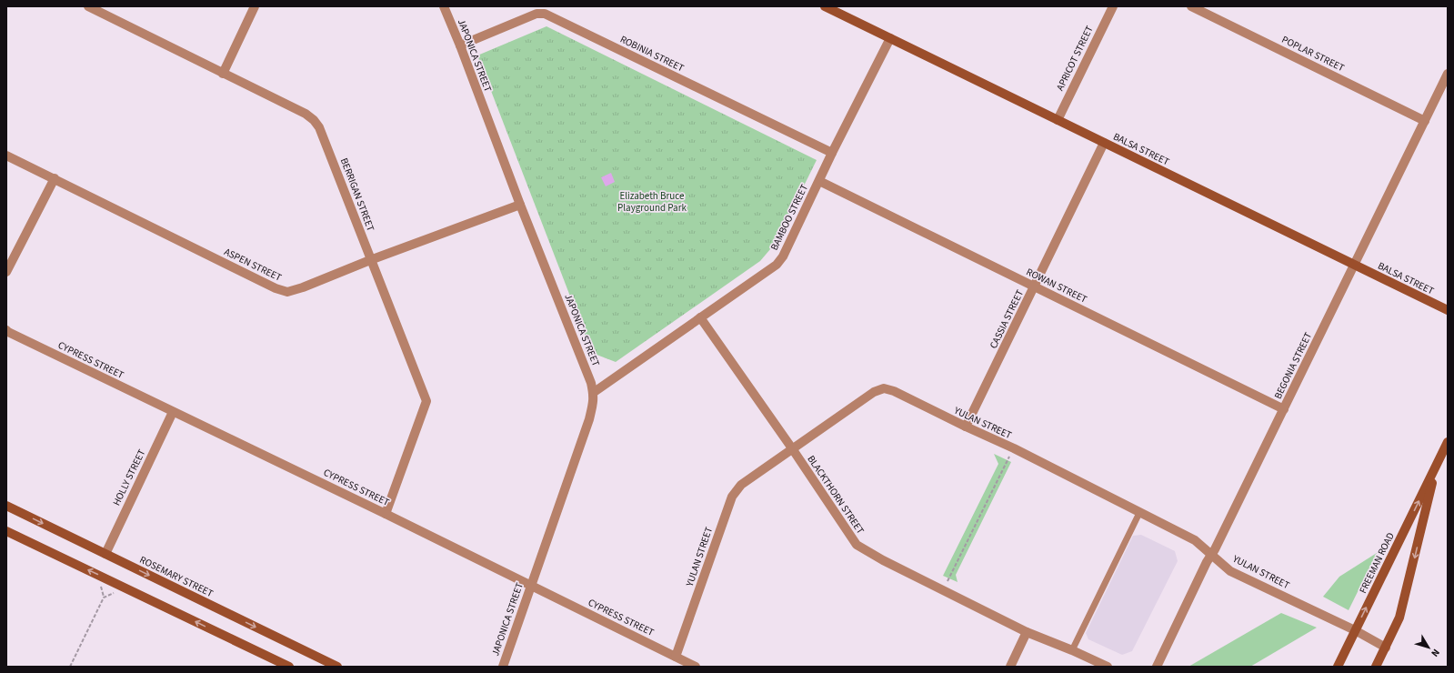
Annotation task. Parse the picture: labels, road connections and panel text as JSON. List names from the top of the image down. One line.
{"streets":{"street":["ROBINIA STREET","POPLAR STREET","JAPONICA STREET","APRICOT STREET","BALSA STREET","BERRIGAN STREET","BAMBOO STREET","ASPEN STREET","ROWAN STREET","CASSIA STREET","CYPRESS STREET","BEGONIA STREET","YULAN STREET","HOLLY STREET","BLACKTHORN STREET","FREEMAN ROAD","ROSEMARY STREET"]},"crossings":[["ROBINIA STREET","JAPONICA STREET"],["ROBINIA STREET","BAMBOO STREET"],["POPLAR STREET","BEGONIA STREET"],["JAPONICA STREET","BAMBOO STREET"],["JAPONICA STREET","ASPEN STREET"],["JAPONICA STREET","CYPRESS STREET"],["APRICOT STREET","BALSA STREET"],["BALSA STREET","BAMBOO STREET"],["BALSA STREET","CASSIA STREET"],["BALSA STREET","BEGONIA STREET"],["BERRIGAN STREET","ASPEN STREET"],["BERRIGAN STREET","CYPRESS STREET"],["BAMBOO STREET","ROWAN STREET"],["BAMBOO STREET","BLACKTHORN STREET"],["ROWAN STREET","CASSIA STREET"],["ROWAN STREET","BEGONIA STREET"],["CASSIA STREET","YULAN STREET"],["CYPRESS STREET","YULAN STREET"],["CYPRESS STREET","HOLLY STREET"],["BEGONIA STREET","YULAN STREET"],["YULAN STREET","BLACKTHORN STREET"],["YULAN STREET","FREEMAN ROAD"],["HOLLY STREET","ROSEMARY STREET"]],"parks":["Elizabeth Bruce Playground Park"],"north":"bottom right"}
